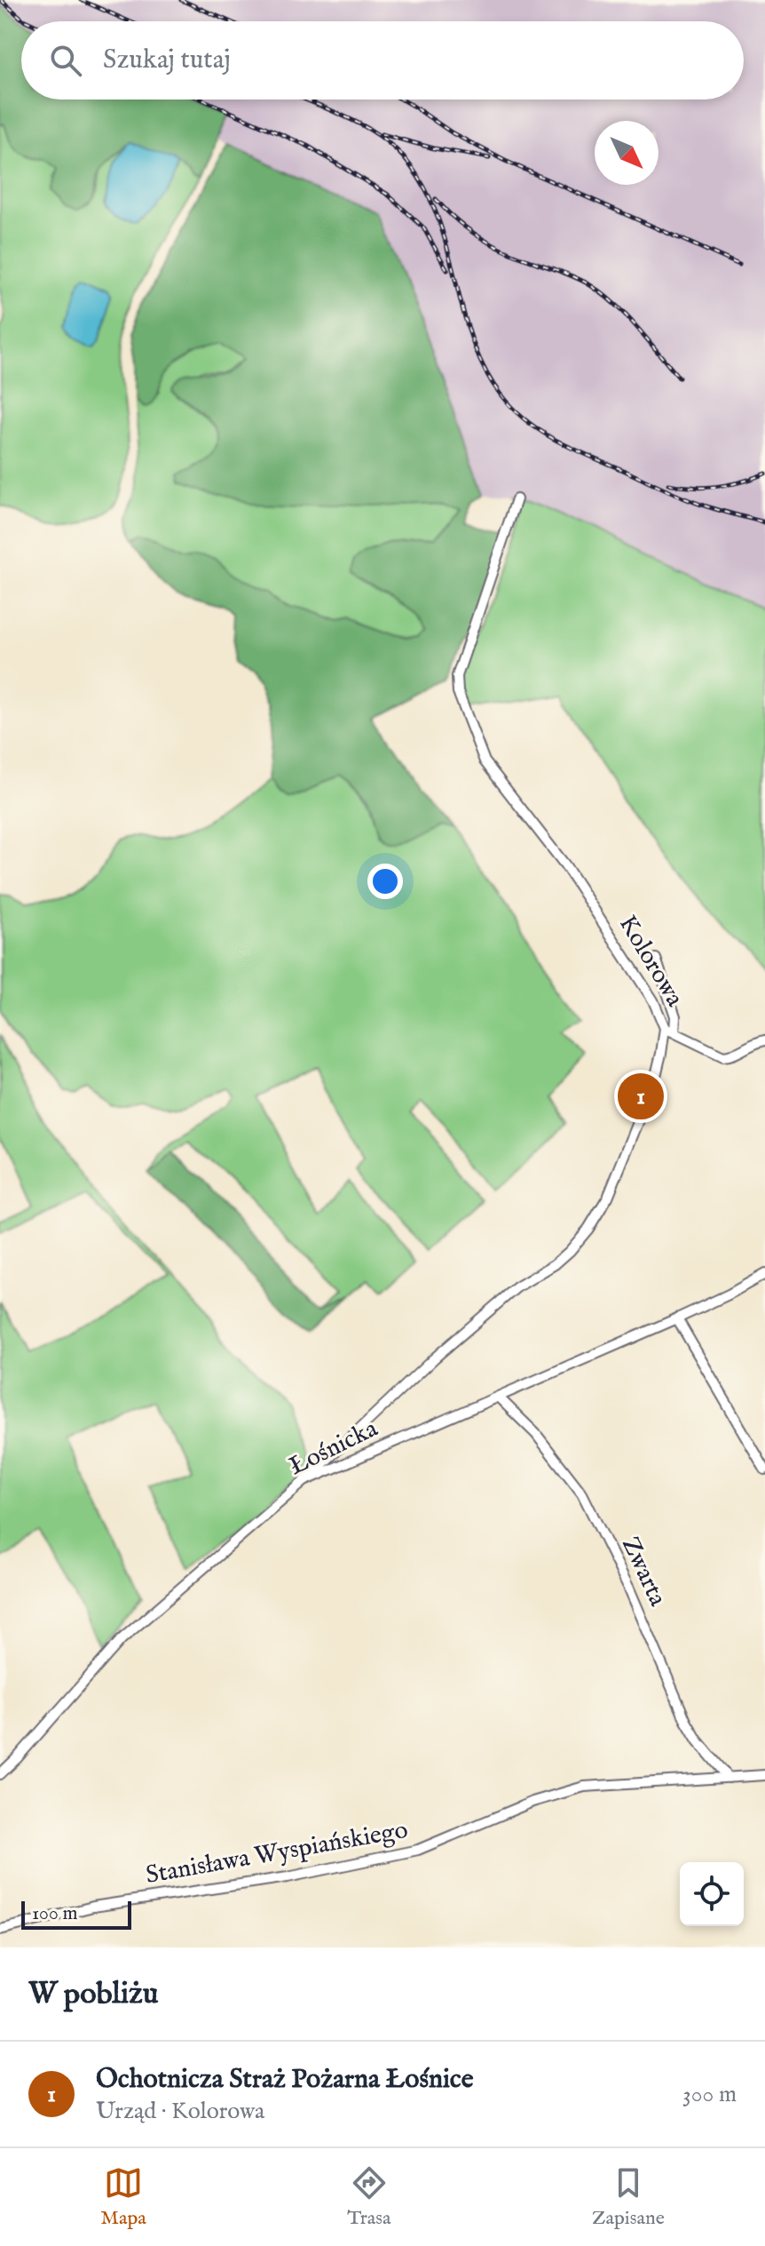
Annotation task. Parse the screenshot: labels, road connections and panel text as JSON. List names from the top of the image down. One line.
{"streets":{"street":["Kolorowa","Łośnicka","Zwarta","Stanisława Wyspiańskiego"]},"crossings":[["Kolorowa","Łośnicka"],["Łośnicka","Zwarta"],["Zwarta","Stanisława Wyspiańskiego"]],"scale_bar":"100 m","north":"bottom right","page":{"search":"Szukaj tutaj","pins":"1","scale":"100 m","heading":"W pobliżu","list":[{"mark":"1","name":"Ochotnicza Straż Pożarna Łośnice","note":"Urząd · Kolorowa","value":"300 m"}],"nav":["Mapa","Trasa","Zapisane"]}}
